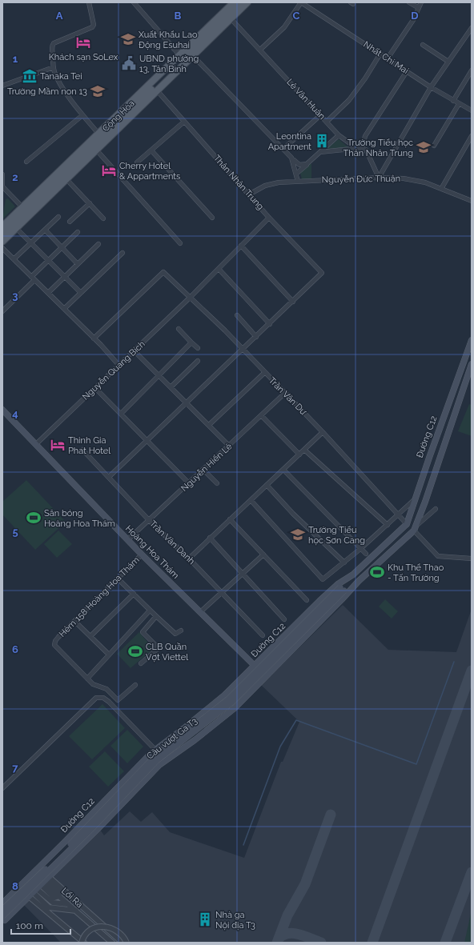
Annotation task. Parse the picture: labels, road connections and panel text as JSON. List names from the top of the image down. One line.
{"streets":{"main road":["Cộng Hòa","Đường C12","Hoàng Hoa Thám","Cầu vượt Ga T3"],"street":["Nhất Chi Mai","Lê Văn Huân","Nguyễn Đức Thuận","Thân Nhân Trung","Nguyễn Quang Bích","Trần Văn Dư","Nguyễn Hiến Lê","Trần Văn Danh","Hẻm 158 Hoàng Hoa Thám","Lối Ra"]},"crossings":[["Lê Văn Huân","Cộng Hòa"],["Lê Văn Huân","Nguyễn Đức Thuận"],["Cộng Hòa","Thân Nhân Trung"],["Nguyễn Đức Thuận","Thân Nhân Trung"],["Thân Nhân Trung","Nguyễn Quang Bích"],["Nguyễn Quang Bích","Trần Văn Dư"],["Nguyễn Quang Bích","Hoàng Hoa Thám"],["Trần Văn Dư","Đường C12"],["Trần Văn Dư","Nguyễn Hiến Lê"],["Đường C12","Hoàng Hoa Thám"],["Đường C12","Cầu vượt Ga T3"],["Đường C12","Lối Ra"],["Nguyễn Hiến Lê","Trần Văn Danh"],["Nguyễn Hiến Lê","Hoàng Hoa Thám"],["Hoàng Hoa Thám","Hẻm 158 Hoàng Hoa Thám"]],"places":{"school or university":["Xuất Khẩu Lao Động Esuhai","Trường Mầm non 13","Trường Tiểu học Thân Nhân Trung","Trường Tiểu học Sơn Cang"],"hotel":["Khách sạn SoLex","Cherry Hotel & Appartments","Thinh Gia Phat Hotel"],"public building":["UBND phường 13, Tân Bình"],"museum":["Tanaka Tei"],"building":["Leontina Apartment","Nhà ga Nội địa T3"],"sports":["Sân bóng Hoàng Hoa Thám","Khu Thể Thao - Tấn Trường","CLB Quần Vợt Viettel"]},"scale_bar":"100 m","grid":{"columns":["A","B","C","D"],"rows":["1","2","3","4","5","6","7","8"]}}
